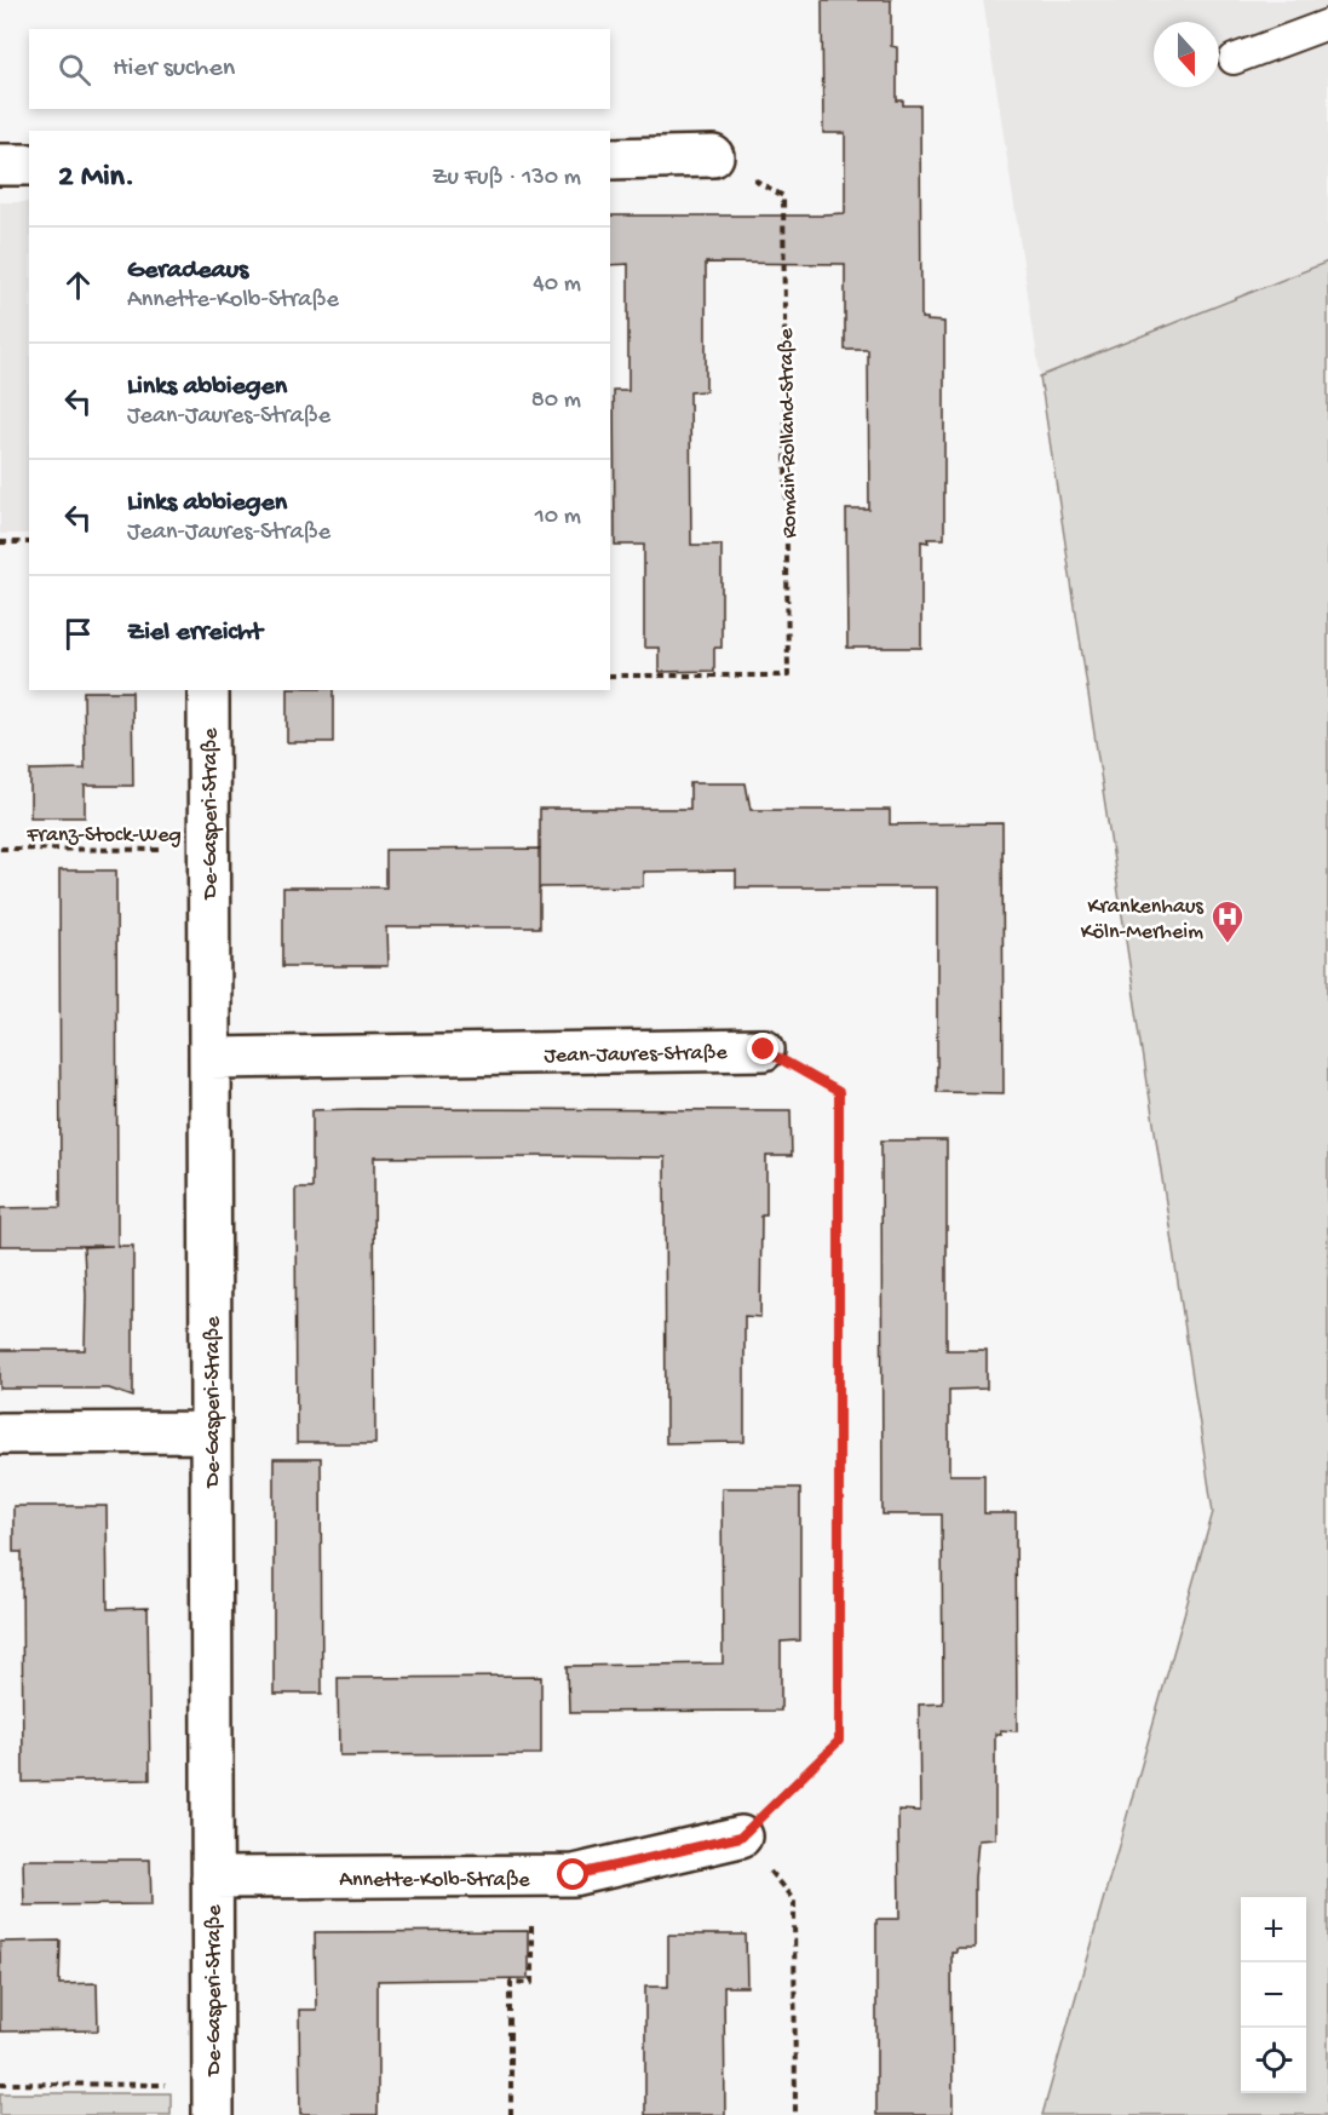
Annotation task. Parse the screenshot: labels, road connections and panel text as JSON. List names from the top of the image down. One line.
{"streets":{"street":["De-Gasperi-Straße","Jean-Jaures-Straße","Annette-Kolb-Straße"],"path":["Romain-Rolland-Straße","Franz-Stock-Weg"]},"crossings":[["De-Gasperi-Straße","Franz-Stock-Weg"],["De-Gasperi-Straße","Jean-Jaures-Straße"],["De-Gasperi-Straße","Annette-Kolb-Straße"]],"places":{"hospital":["Krankenhaus Köln-Merheim"]},"north":"bottom","page":{"search":"Hier suchen","heading":["2 Min.","Zu Fuß · 130 m"],"list":[["Geradeaus","Annette-Kolb-Straße","40 m"],["Links abbiegen","Jean-Jaures-Straße","80 m"],["Links abbiegen","Jean-Jaures-Straße","10 m"],"Ziel erreicht"],"map_buttons":["+","−"]}}
